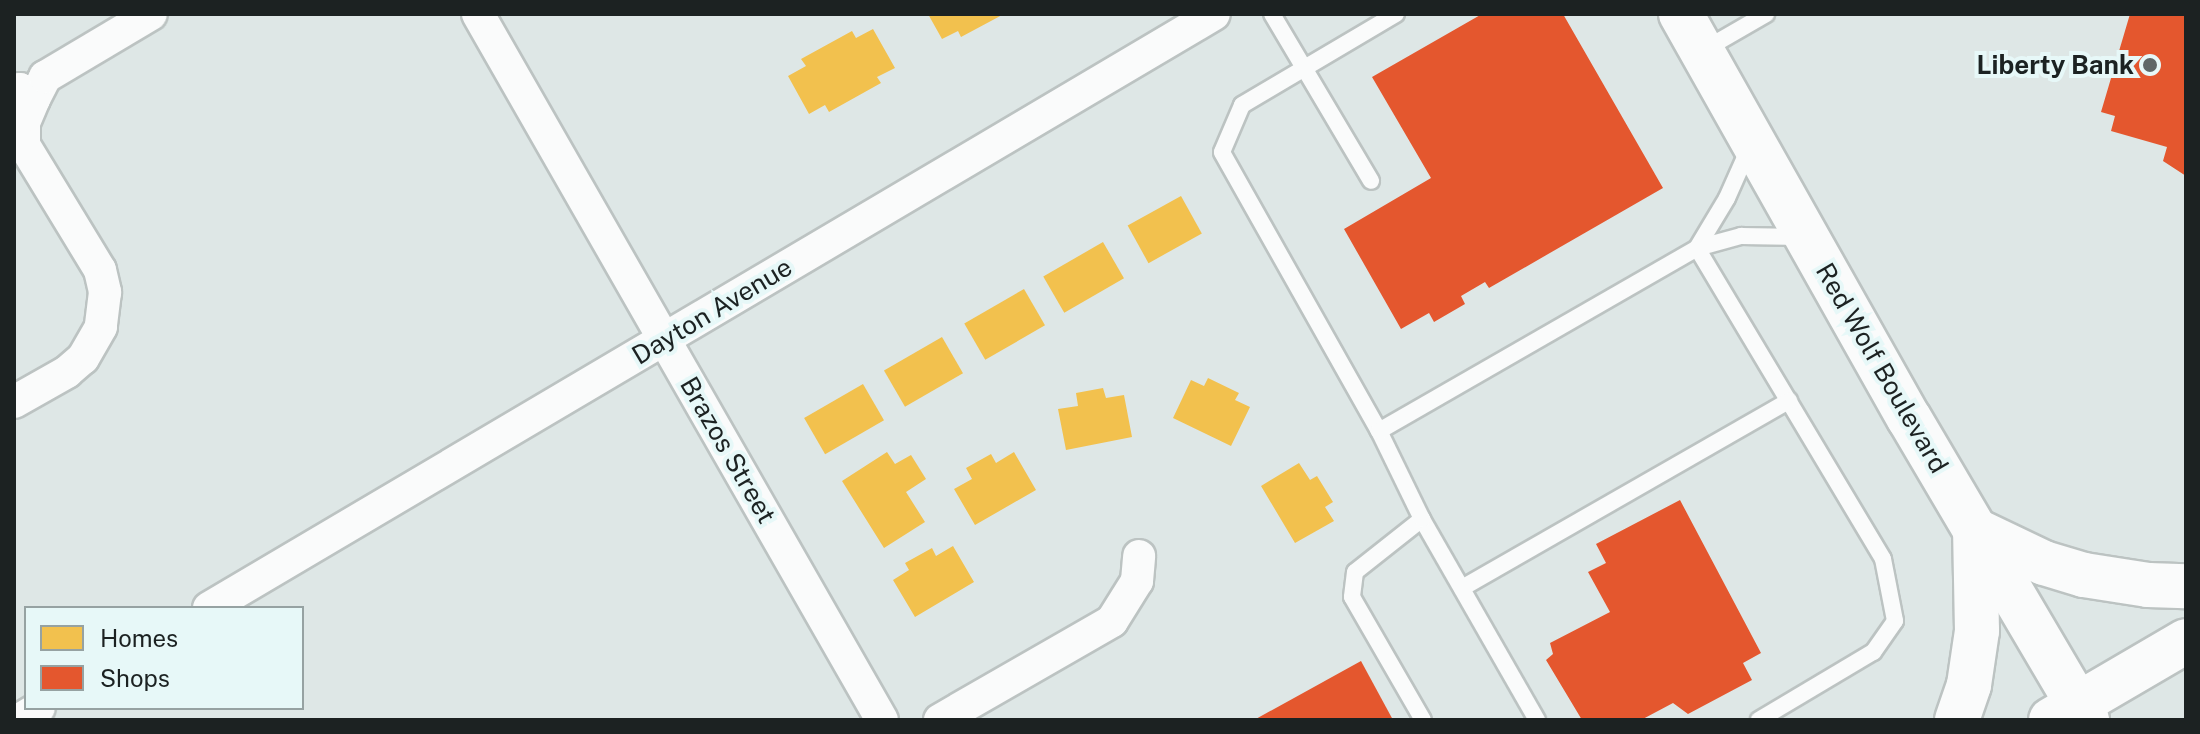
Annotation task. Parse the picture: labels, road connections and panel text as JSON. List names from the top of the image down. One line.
{"streets":{"main road":["Red Wolf Boulevard"],"street":["Dayton Avenue","Brazos Street"]},"crossings":[["Dayton Avenue","Brazos Street"]],"places":["Liberty Bank"],"legend":["Homes","Shops"]}
